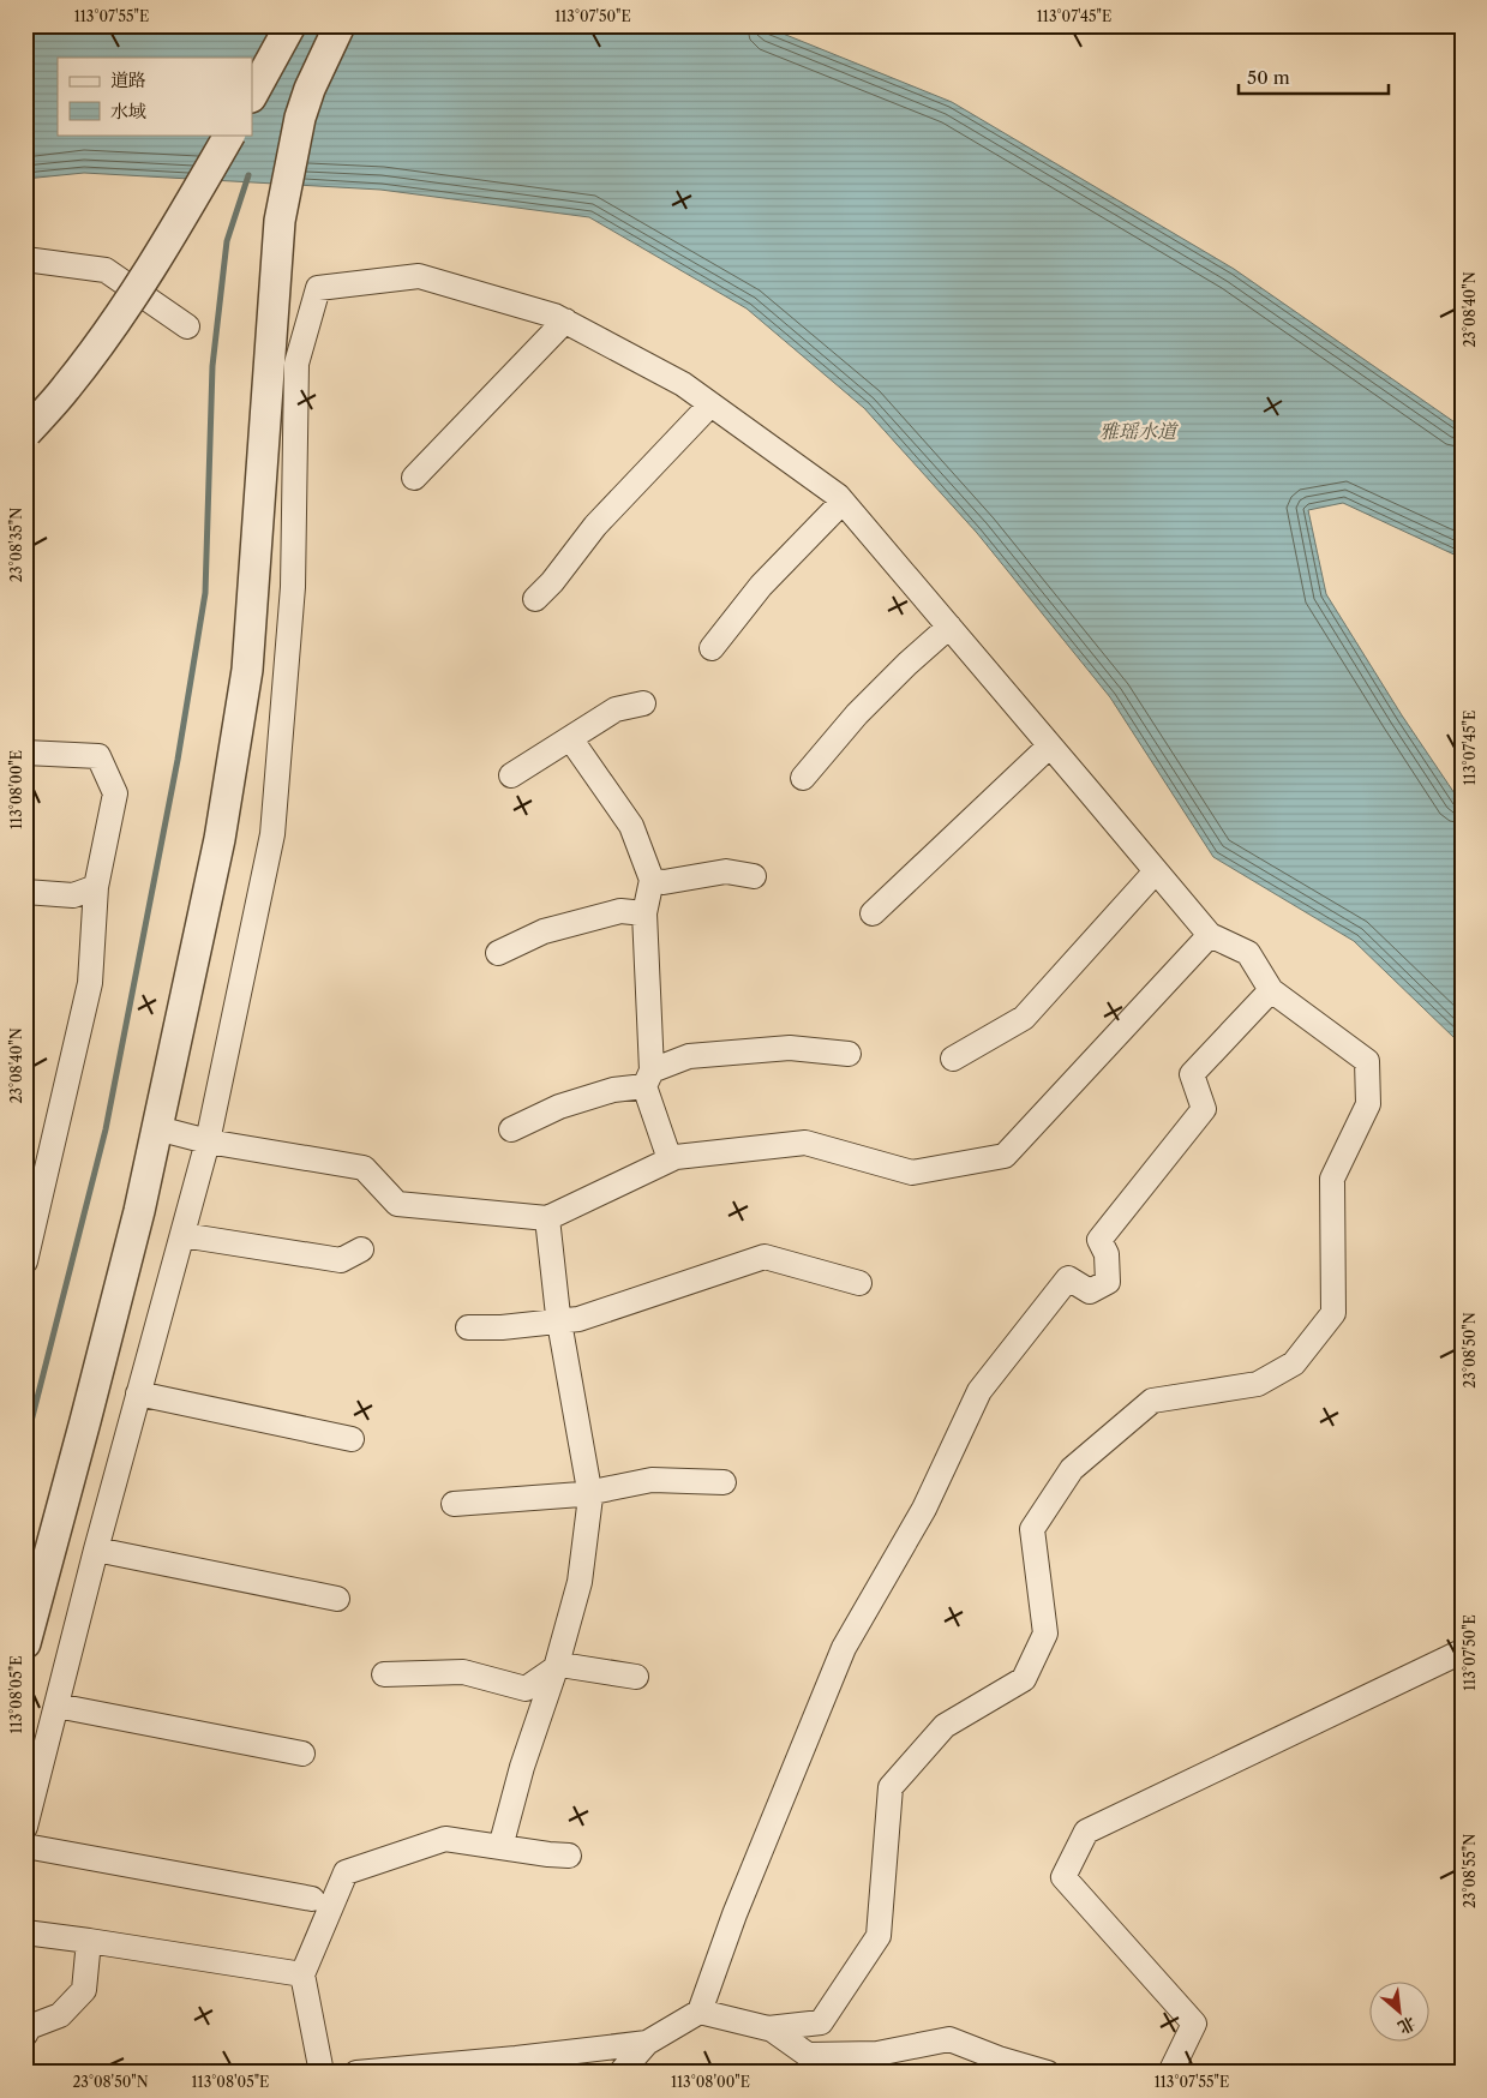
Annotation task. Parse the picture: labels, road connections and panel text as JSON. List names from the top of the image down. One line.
{"water":["雅瑶水道"],"legend":["道路","水域"],"scale_bar":"50 m","north":"bottom right","coordinates":["113°07'55\"E","113°07'50\"E","113°07'45\"E","23°08'40\"N","23°08'35\"N","113°08'00\"E","23°08'50\"N","113°08'05\"E","23°08'55\"N"]}
